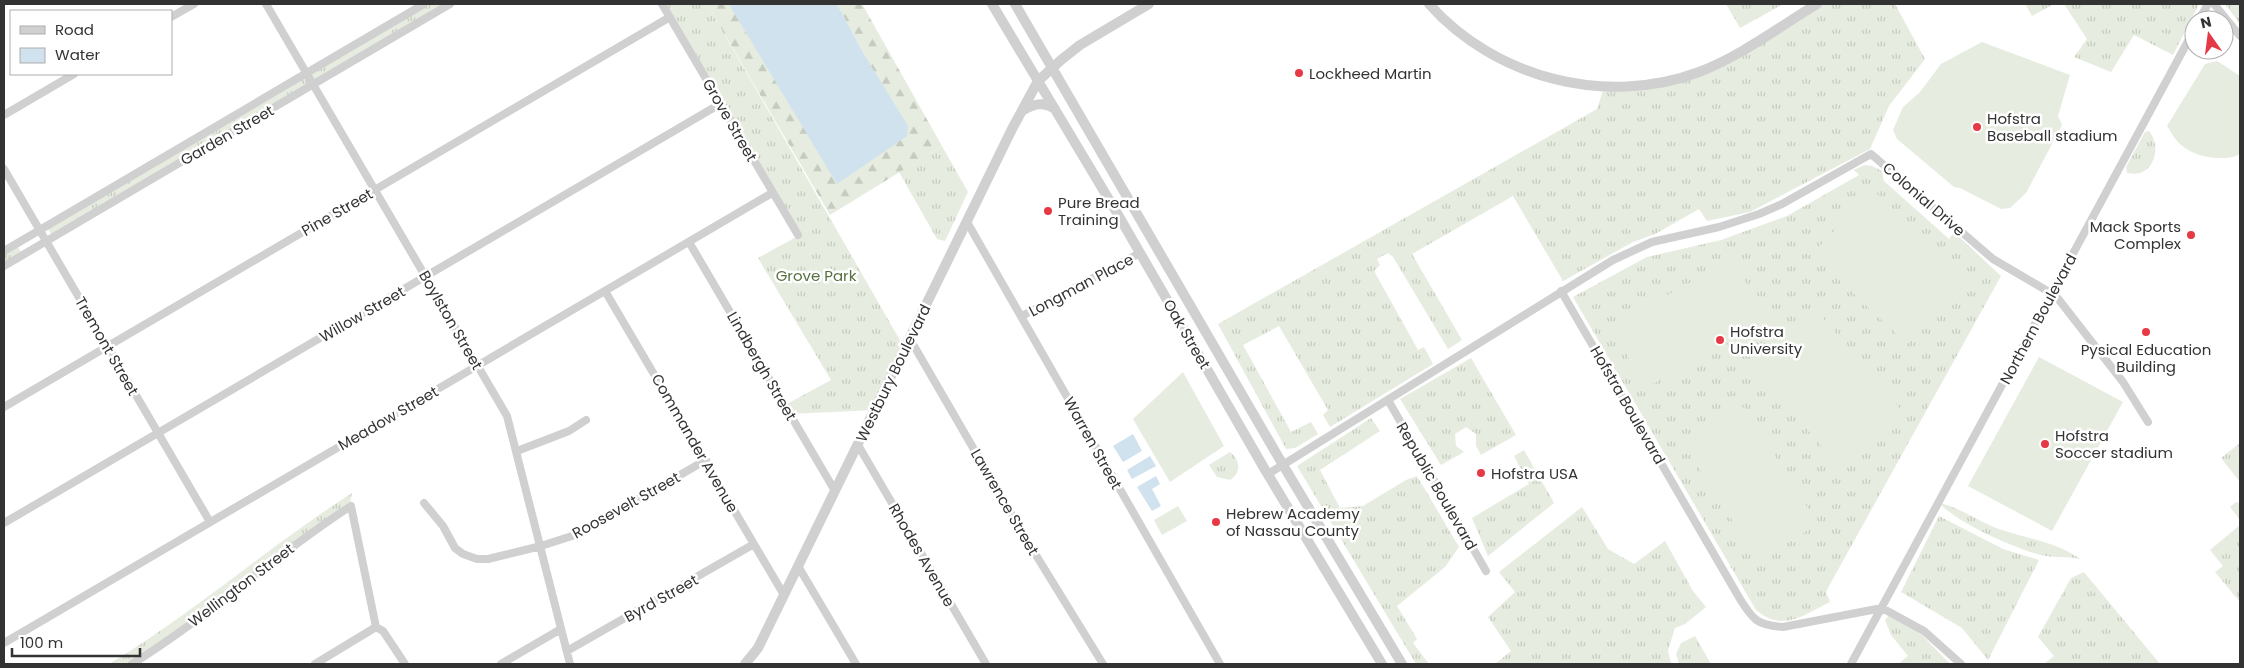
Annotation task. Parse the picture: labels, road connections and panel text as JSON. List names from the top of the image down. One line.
{"streets":{"street":["Grove Street","Garden Street","Colonial Drive","Pine Street","Longman Place","Willow Street","Northern Boulevard","Boylston Street","Oak Street","Tremont Street","Lindbergh Street","Westbury Boulevard","Hofstra Boulevard","Meadow Street","Commander Avenue","Warren Street","Republic Boulevard","Lawrence Street","Roosevelt Street","Rhodes Avenue","Wellington Street","Byrd Street"]},"crossings":[["Grove Street","Pine Street"],["Grove Street","Willow Street"],["Grove Street","Meadow Street"],["Garden Street","Boylston Street"],["Garden Street","Tremont Street"],["Colonial Drive","Northern Boulevard"],["Colonial Drive","Hofstra Boulevard"],["Pine Street","Boylston Street"],["Pine Street","Tremont Street"],["Longman Place","Oak Street"],["Longman Place","Warren Street"],["Willow Street","Boylston Street"],["Willow Street","Tremont Street"],["Northern Boulevard","Hofstra Boulevard"],["Boylston Street","Meadow Street"],["Boylston Street","Roosevelt Street"],["Boylston Street","Byrd Street"],["Oak Street","Westbury Boulevard"],["Tremont Street","Meadow Street"],["Lindbergh Street","Westbury Boulevard"],["Lindbergh Street","Meadow Street"],["Westbury Boulevard","Commander Avenue"],["Westbury Boulevard","Warren Street"],["Westbury Boulevard","Lawrence Street"],["Westbury Boulevard","Rhodes Avenue"],["Meadow Street","Commander Avenue"],["Commander Avenue","Roosevelt Street"],["Commander Avenue","Byrd Street"]],"parks":["Grove Park"],"places":["Lockheed Martin","Hofstra Baseball stadium","Pure Bread Training","Mack Sports Complex","Pysical Education Building","Hofstra University","Hofstra Soccer stadium","Hofstra USA","Hebrew Academy of Nassau County"],"legend":["Road","Water"],"scale_bar":"100 m","north":"top"}
